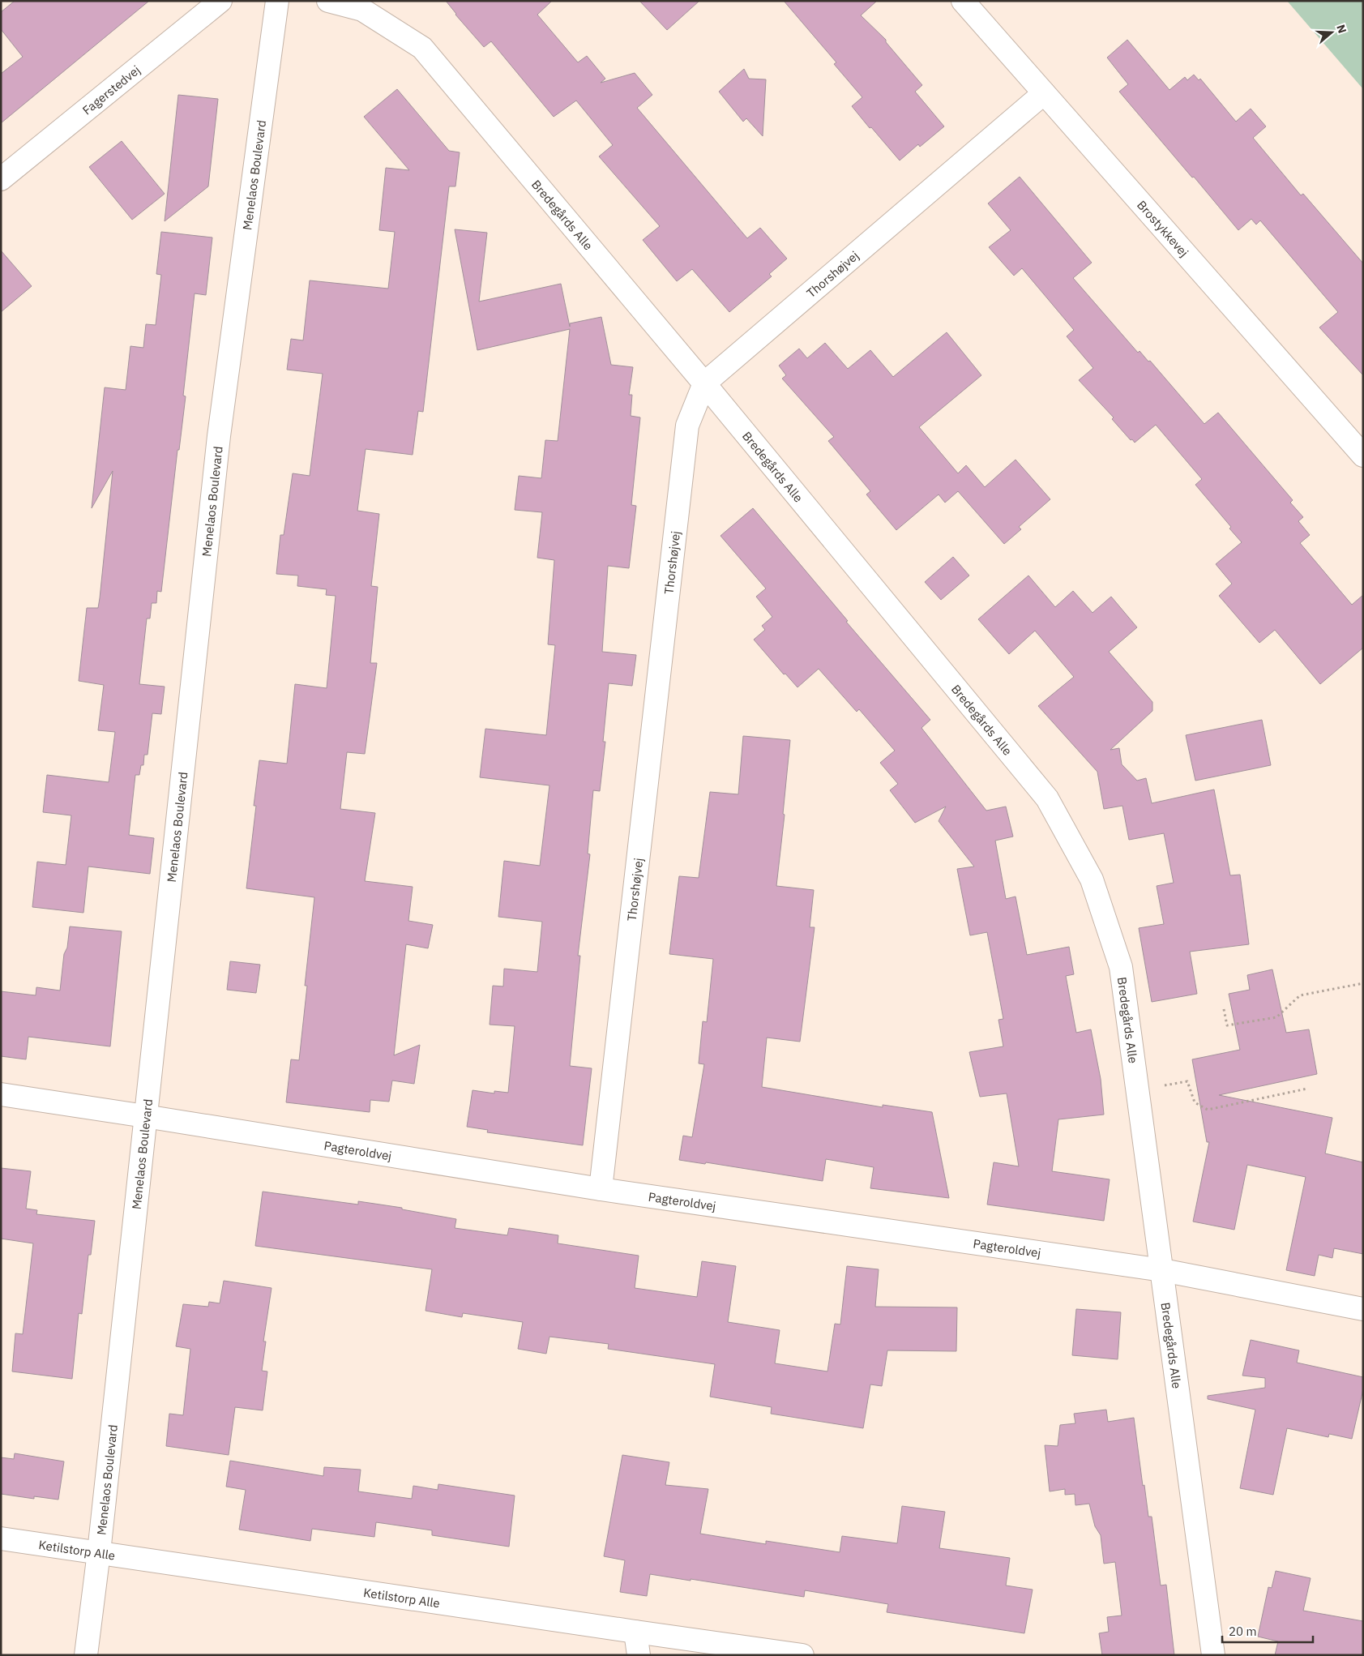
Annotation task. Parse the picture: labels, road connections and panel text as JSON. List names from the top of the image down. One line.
{"streets":{"street":["Fagerstedvej","Menelaos Boulevard","Bredegårds Alle","Brostykkevej","Thorshøjvej","Pagteroldvej","Ketilstorp Alle"]},"crossings":[["Menelaos Boulevard","Pagteroldvej"],["Menelaos Boulevard","Ketilstorp Alle"],["Bredegårds Alle","Thorshøjvej"],["Bredegårds Alle","Pagteroldvej"],["Brostykkevej","Thorshøjvej"],["Thorshøjvej","Pagteroldvej"]],"scale_bar":"20 m","north":"right"}
